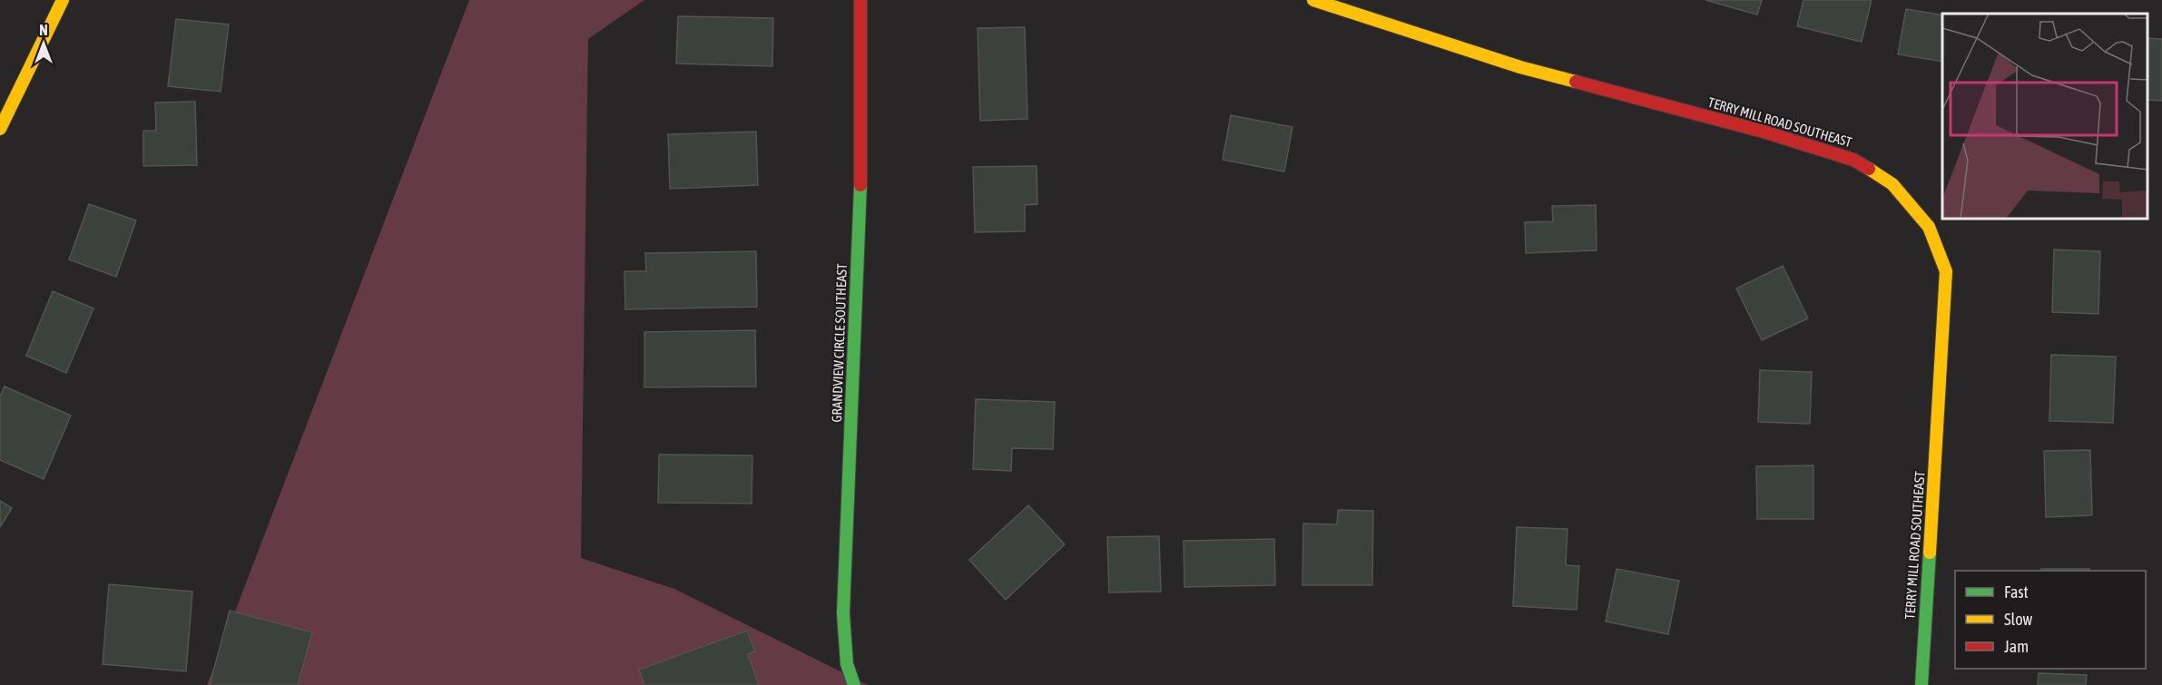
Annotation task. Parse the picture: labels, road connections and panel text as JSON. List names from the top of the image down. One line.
{"streets":{"street":["TERRY MILL ROAD SOUTHEAST","GRANDVIEW CIRCLE SOUTHEAST"]},"legend":["Fast","Slow","Jam"],"north":"top"}
